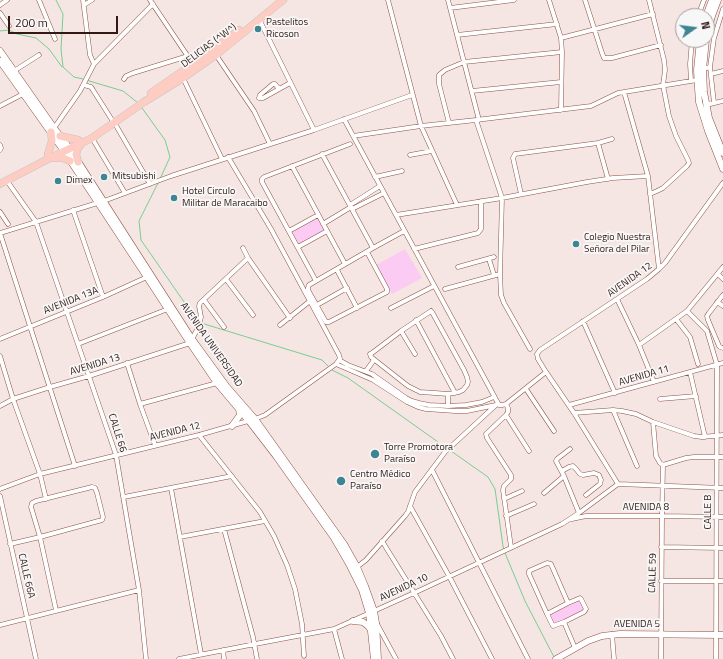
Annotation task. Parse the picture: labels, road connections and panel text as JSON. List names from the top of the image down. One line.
{"streets":{"main road":["DELICIAS (^W^)"],"street":["AVENIDA 12","AVENIDA 13A","AVENIDA UNIVERSIDAD","AVENIDA 13","AVENIDA 11","CALLE 66","AVENIDA 8","CALLE B","CALLE 59","CALLE 66A","AVENIDA 10","AVENIDA 5"]},"crossings":[["AVENIDA 12","AVENIDA UNIVERSIDAD"],["AVENIDA 12","CALLE 66"],["AVENIDA 13A","AVENIDA UNIVERSIDAD"],["AVENIDA 13A","CALLE 66"],["AVENIDA UNIVERSIDAD","AVENIDA 13"],["AVENIDA UNIVERSIDAD","AVENIDA 10"],["AVENIDA 13","CALLE 66"],["AVENIDA 11","CALLE B"],["AVENIDA 8","CALLE B"],["AVENIDA 8","CALLE 59"],["AVENIDA 8","AVENIDA 10"],["CALLE B","AVENIDA 5"],["CALLE 59","AVENIDA 5"]],"places":["Pastelitos Ricoson","Mitsubishi","Dimex","Hotel Circulo Militar de Maracaibo","Colegio Nuestra Señora del Pilar","Torre Promotora Paraíso","Centro Médico Paraíso"],"scale_bar":"200 m","north":"right"}
